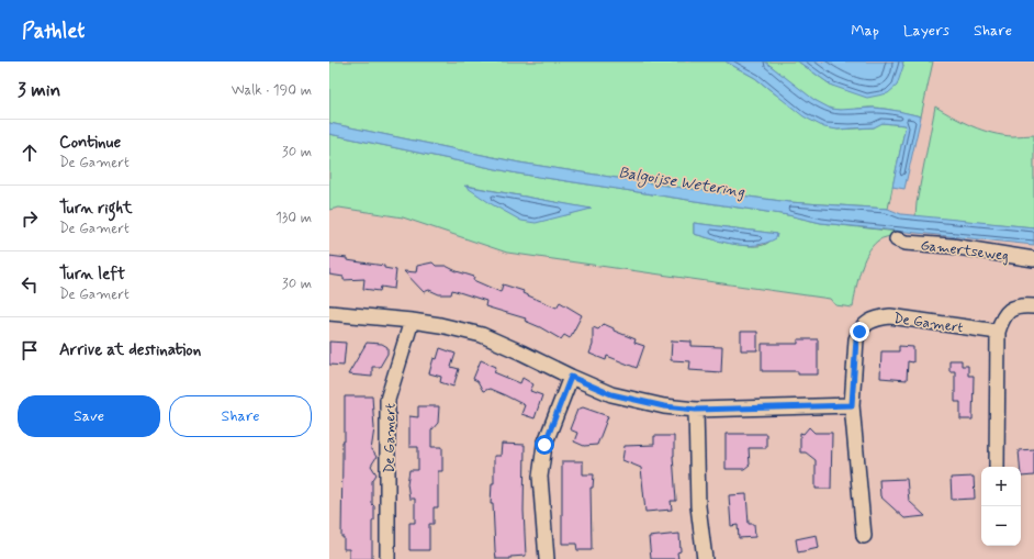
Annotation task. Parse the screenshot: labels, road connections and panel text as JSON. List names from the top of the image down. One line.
{"streets":{"street":["Gamertseweg","De Gamert"]},"water":["Balgoijse Wetering"],"page":{"header":"Pathlet","nav":["Map","Layers","Share"],"heading":["3 min","Walk · 190 m"],"list":[["Continue","De Gamert","30 m"],["Turn right","De Gamert","130 m"],["Turn left","De Gamert","30 m"],"Arrive at destination"],"buttons":["Save","Share"],"map_buttons":["+","−"]}}
